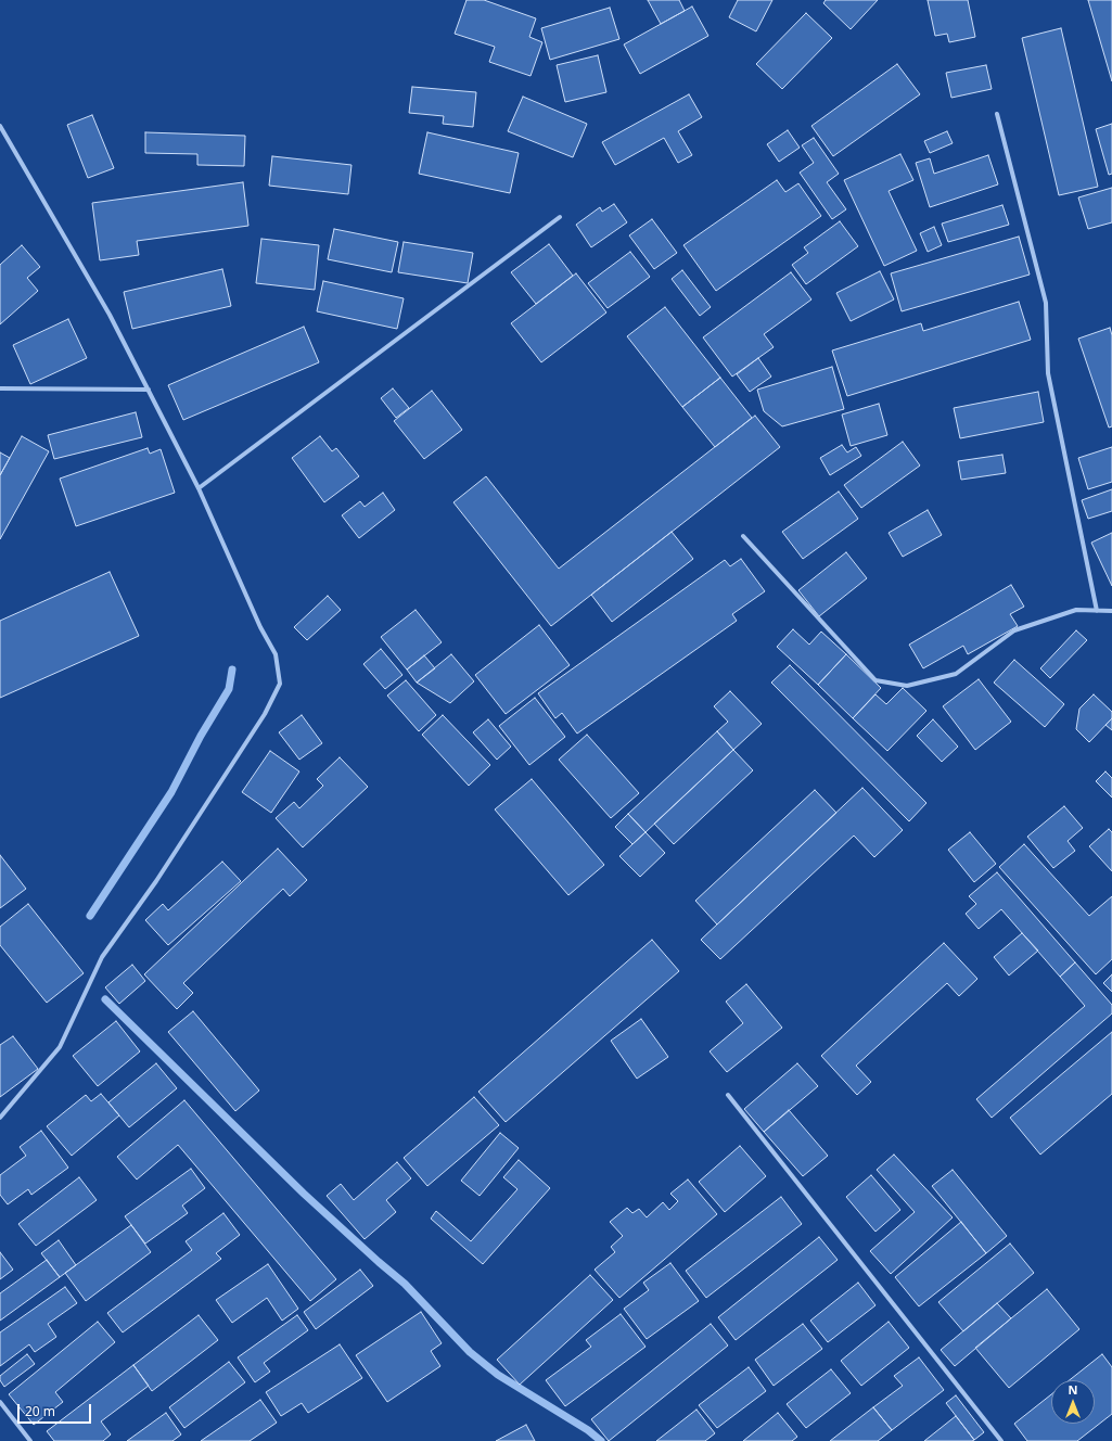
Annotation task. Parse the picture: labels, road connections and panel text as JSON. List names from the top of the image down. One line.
{"scale_bar":"20 m","north":"top"}
